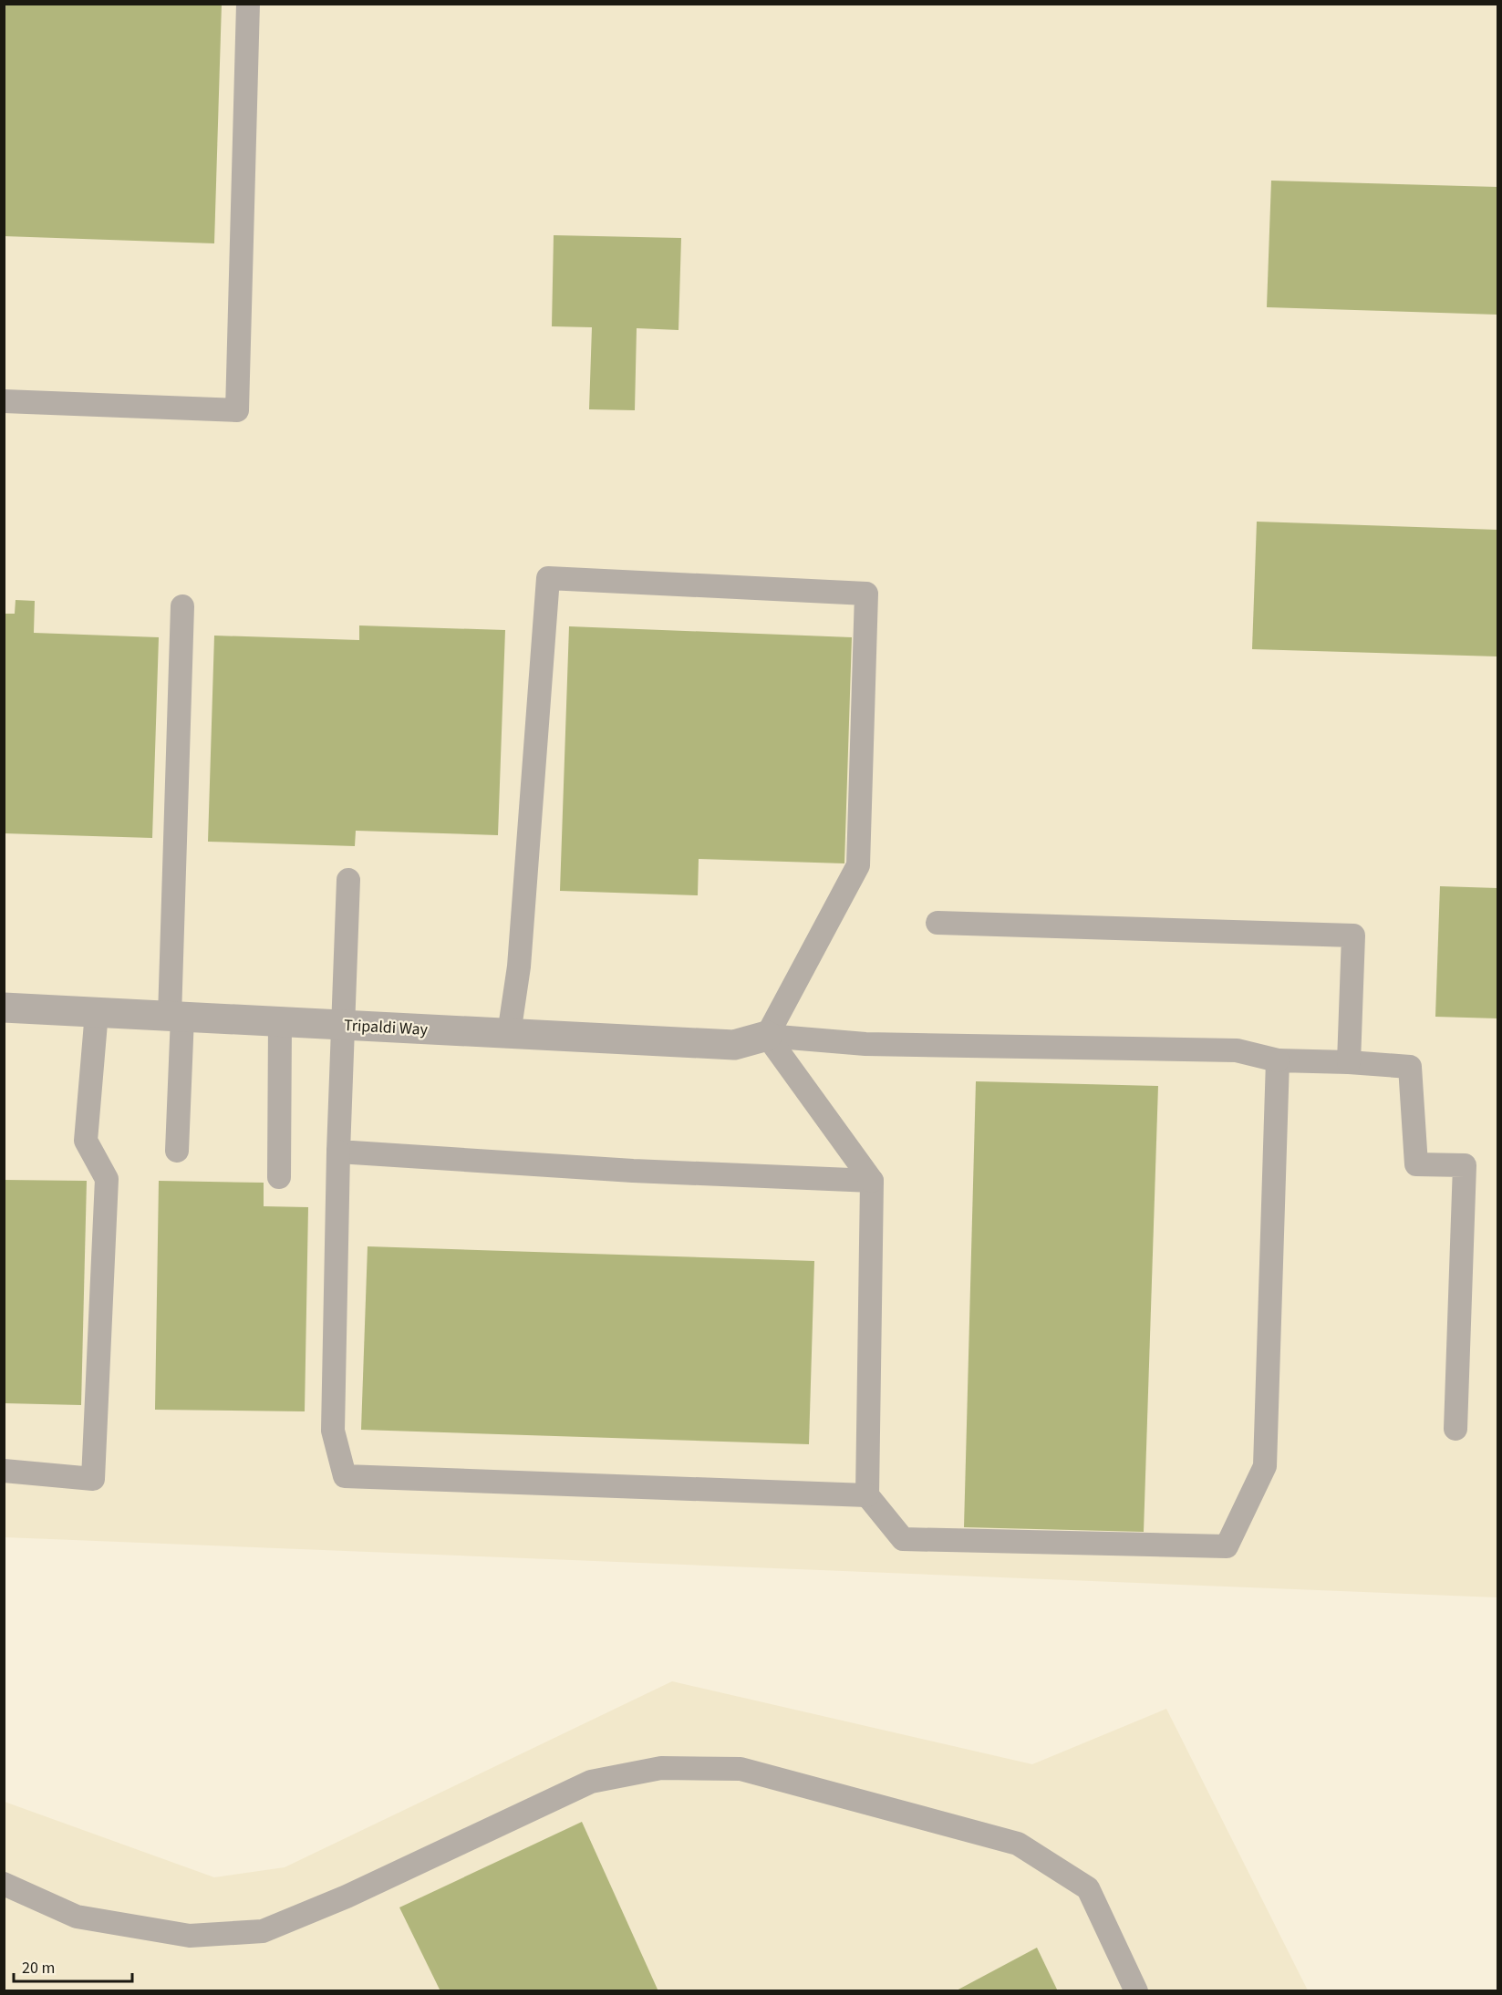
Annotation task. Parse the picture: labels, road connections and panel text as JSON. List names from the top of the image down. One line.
{"streets":{"street":["Tripaldi Way"]},"scale_bar":"20 m"}
